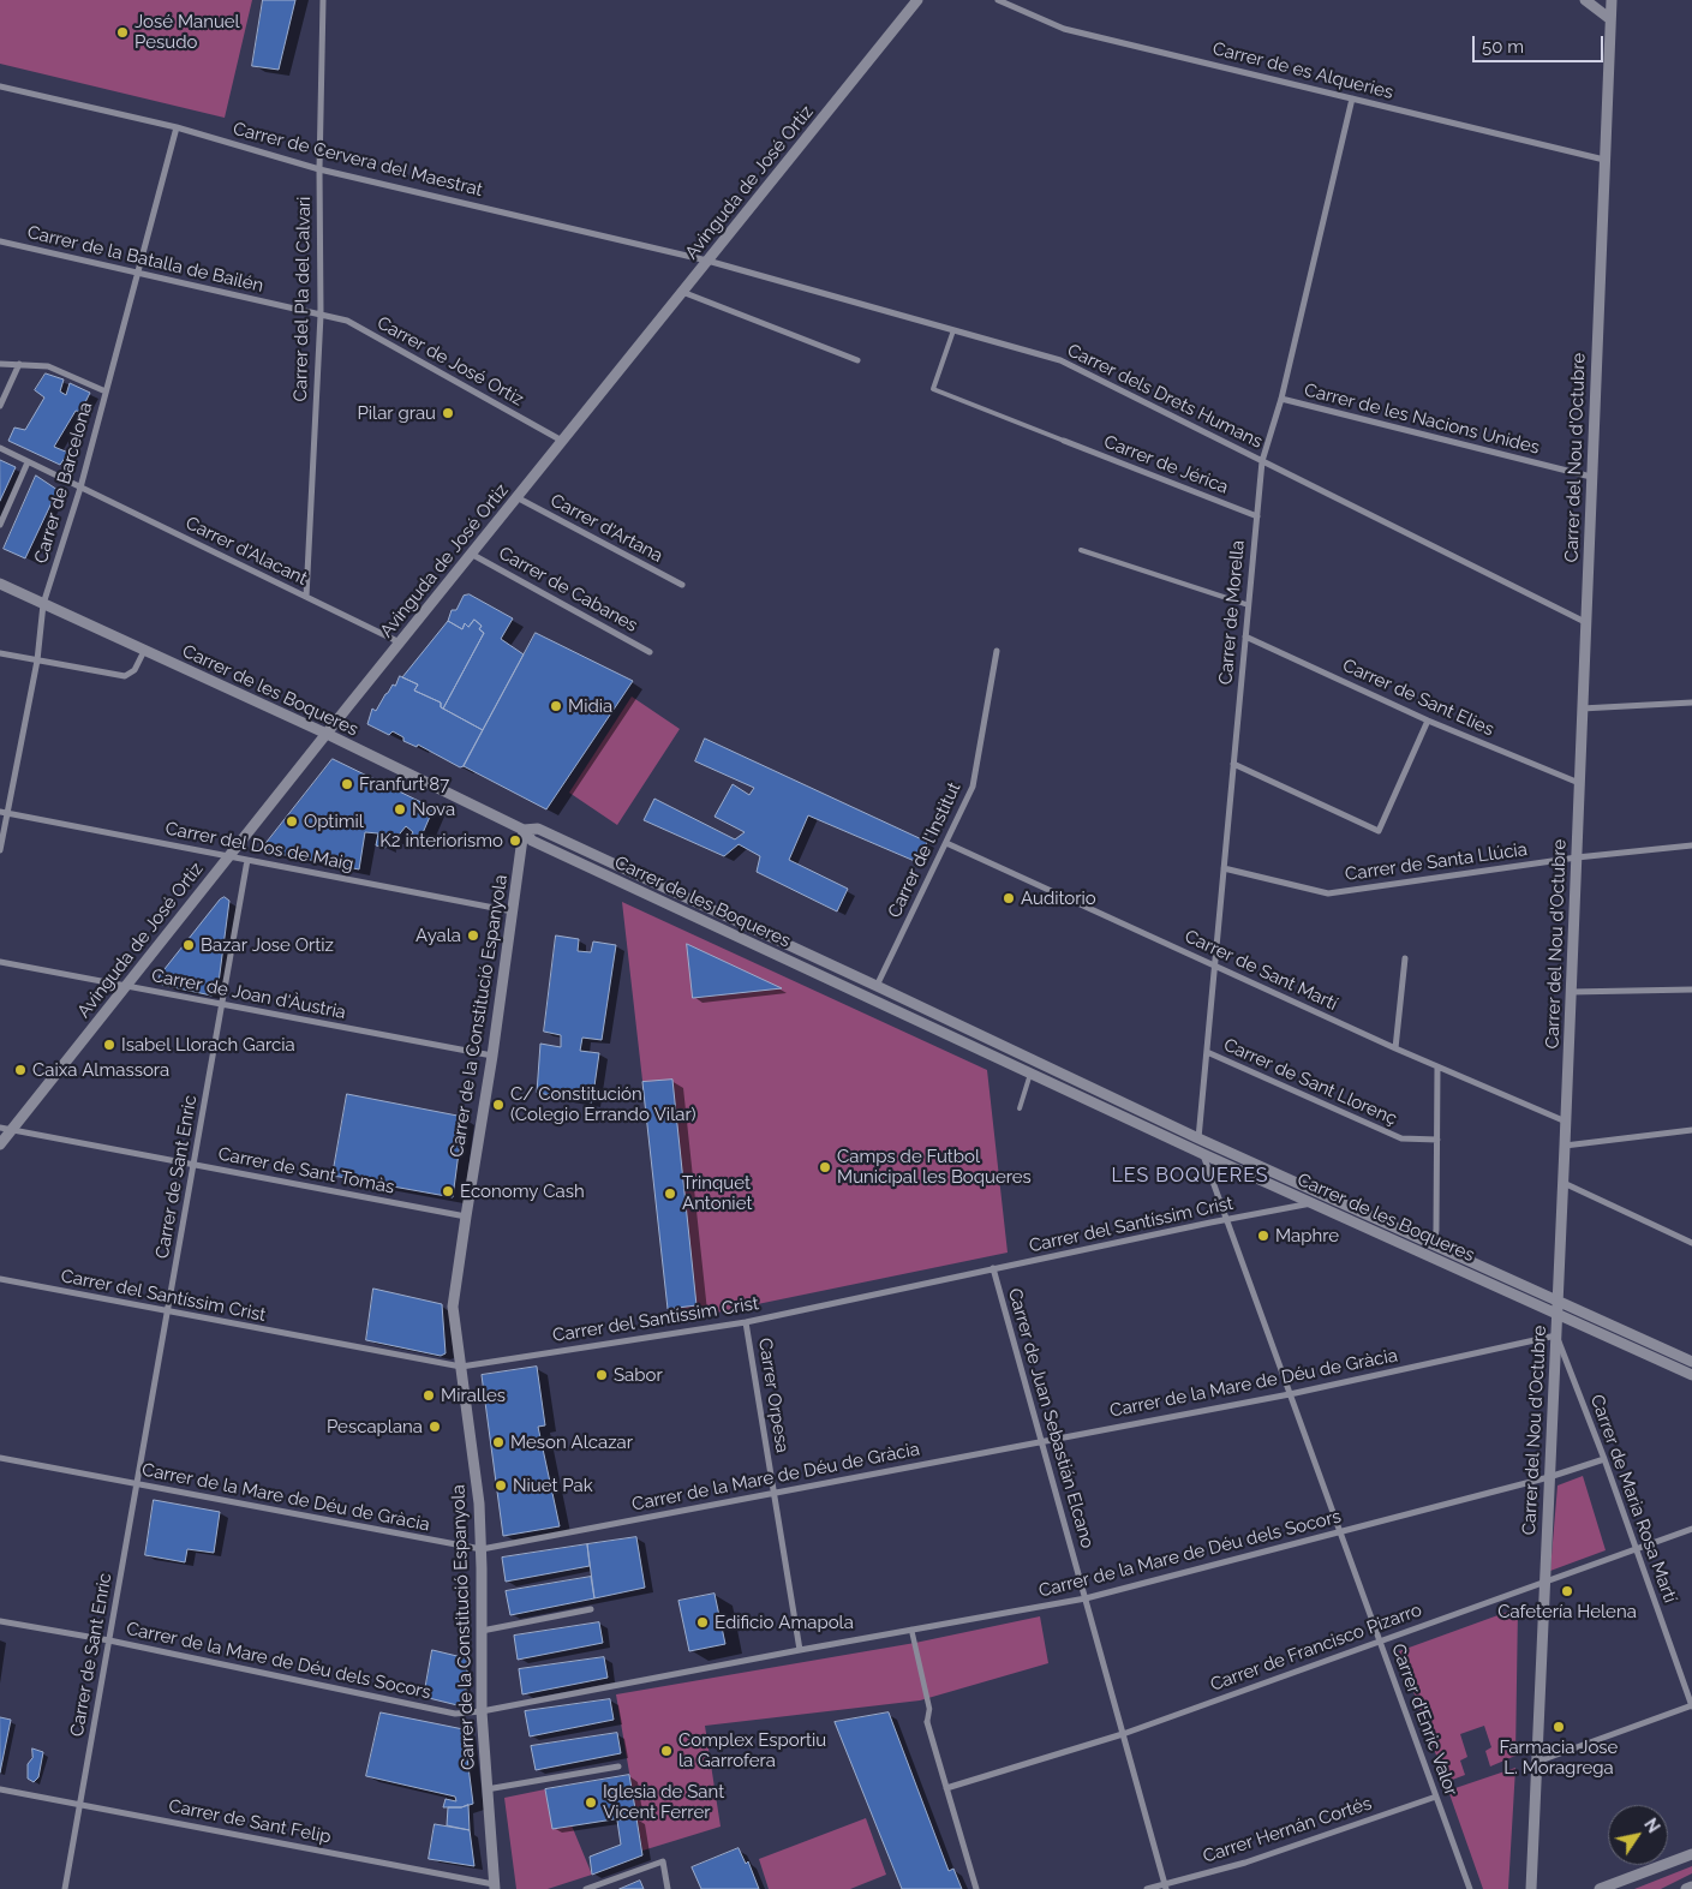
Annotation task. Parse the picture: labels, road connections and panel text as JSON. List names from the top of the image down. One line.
{"streets":{"street":["Carrer de es Alqueries","Carrer de Cervera del Maestrat","Avinguda de José Ortiz","Carrer de la Batalla de Bailén","Carrer del Pla del Calvari","Carrer de José Ortiz","Carrer dels Drets Humans","Carrer de les Nacions Unides","Carrer del Nou d'Octubre","Carrer de Jérica","Carrer de Barcelona","Carrer d'Artana","Carrer d'Alacant","Carrer de Cabanes","Carrer de Morella","Carrer de les Boqueres","Carrer de Sant Elies","Carrer del Dos de Maig","Carrer de l'Institut","Carrer de Santa Llúcia","Carrer de Sant Martí","Carrer de Joan d'Àustria","Carrer de la Constitució Espanyola","Carrer de Sant Llorenç","Carrer de Sant Tomàs","Carrer de Sant Enric","Carrer del Santíssim Crist","Carrer de la Mare de Déu de Gràcia","Carrer Orpesa","Carrer de Juan Sebastián Elcano","Carrer de Maria Rosa Martí","Carrer de la Mare de Déu dels Socors","Carrer de Francisco Pizarro","Carrer d'Enric Valor","Carrer de Sant Felip","Carrer Hernán Cortés"]},"crossings":[["Carrer de es Alqueries","Carrer del Nou d'Octubre"],["Carrer de es Alqueries","Carrer de Morella"],["Carrer de Cervera del Maestrat","Avinguda de José Ortiz"],["Carrer de Cervera del Maestrat","Carrer del Pla del Calvari"],["Carrer de Cervera del Maestrat","Carrer dels Drets Humans"],["Carrer de Cervera del Maestrat","Carrer de Barcelona"],["Avinguda de José Ortiz","Carrer de José Ortiz"],["Avinguda de José Ortiz","Carrer dels Drets Humans"],["Avinguda de José Ortiz","Carrer d'Artana"],["Avinguda de José Ortiz","Carrer d'Alacant"],["Avinguda de José Ortiz","Carrer de Cabanes"],["Avinguda de José Ortiz","Carrer de les Boqueres"],["Avinguda de José Ortiz","Carrer del Dos de Maig"],["Avinguda de José Ortiz","Carrer de Joan d'Àustria"],["Avinguda de José Ortiz","Carrer de Sant Tomàs"],["Carrer de la Batalla de Bailén","Carrer del Pla del Calvari"],["Carrer de la Batalla de Bailén","Carrer de José Ortiz"],["Carrer de la Batalla de Bailén","Carrer de Barcelona"],["Carrer del Pla del Calvari","Carrer de José Ortiz"],["Carrer del Pla del Calvari","Carrer d'Alacant"],["Carrer dels Drets Humans","Carrer del Nou d'Octubre"],["Carrer dels Drets Humans","Carrer de Morella"],["Carrer de les Nacions Unides","Carrer del Nou d'Octubre"],["Carrer de les Nacions Unides","Carrer de Morella"],["Carrer del Nou d'Octubre","Carrer de les Boqueres"],["Carrer del Nou d'Octubre","Carrer de Sant Elies"],["Carrer del Nou d'Octubre","Carrer de Santa Llúcia"],["Carrer del Nou d'Octubre","Carrer de Sant Martí"],["Carrer del Nou d'Octubre","Carrer de la Mare de Déu de Gràcia"],["Carrer del Nou d'Octubre","Carrer de Maria Rosa Martí"],["Carrer del Nou d'Octubre","Carrer de la Mare de Déu dels Socors"],["Carrer del Nou d'Octubre","Carrer de Francisco Pizarro"],["Carrer de Jérica","Carrer de Morella"],["Carrer de Barcelona","Carrer d'Alacant"],["Carrer de Barcelona","Carrer de les Boqueres"],["Carrer de Barcelona","Carrer del Dos de Maig"],["Carrer de Morella","Carrer de les Boqueres"],["Carrer de Morella","Carrer de Sant Elies"],["Carrer de Morella","Carrer de Santa Llúcia"],["Carrer de Morella","Carrer de Sant Martí"],["Carrer de Morella","Carrer de Sant Llorenç"],["Carrer de les Boqueres","Carrer de l'Institut"],["Carrer de les Boqueres","Carrer de la Constitució Espanyola"],["Carrer de les Boqueres","Carrer del Santíssim Crist"],["Carrer de les Boqueres","Carrer d'Enric Valor"],["Carrer del Dos de Maig","Carrer de la Constitució Espanyola"],["Carrer del Dos de Maig","Carrer de Sant Enric"],["Carrer de l'Institut","Carrer de Sant Martí"],["Carrer de Joan d'Àustria","Carrer de la Constitució Espanyola"],["Carrer de Joan d'Àustria","Carrer de Sant Enric"],["Carrer de la Constitució Espanyola","Carrer de Sant Tomàs"],["Carrer de la Constitució Espanyola","Carrer del Santíssim Crist"],["Carrer de la Constitució Espanyola","Carrer de la Mare de Déu de Gràcia"],["Carrer de la Constitució Espanyola","Carrer de la Mare de Déu dels Socors"],["Carrer de la Constitució Espanyola","Carrer de Sant Felip"],["Carrer de Sant Tomàs","Carrer de Sant Enric"],["Carrer de Sant Enric","Carrer del Santíssim Crist"],["Carrer de Sant Enric","Carrer de la Mare de Déu de Gràcia"],["Carrer de Sant Enric","Carrer de la Mare de Déu dels Socors"],["Carrer de Sant Enric","Carrer de Sant Felip"],["Carrer del Santíssim Crist","Carrer Orpesa"],["Carrer del Santíssim Crist","Carrer de Juan Sebastián Elcano"],["Carrer del Santíssim Crist","Carrer d'Enric Valor"],["Carrer de la Mare de Déu de Gràcia","Carrer Orpesa"],["Carrer de la Mare de Déu de Gràcia","Carrer de Juan Sebastián Elcano"],["Carrer de la Mare de Déu de Gràcia","Carrer de Maria Rosa Martí"],["Carrer de la Mare de Déu de Gràcia","Carrer d'Enric Valor"],["Carrer Orpesa","Carrer de la Mare de Déu dels Socors"],["Carrer de Juan Sebastián Elcano","Carrer de la Mare de Déu dels Socors"],["Carrer de Juan Sebastián Elcano","Carrer de Francisco Pizarro"],["Carrer de Juan Sebastián Elcano","Carrer Hernán Cortés"],["Carrer de Maria Rosa Martí","Carrer de la Mare de Déu dels Socors"],["Carrer de Maria Rosa Martí","Carrer de Francisco Pizarro"],["Carrer de la Mare de Déu dels Socors","Carrer d'Enric Valor"],["Carrer de Francisco Pizarro","Carrer d'Enric Valor"],["Carrer d'Enric Valor","Carrer Hernán Cortés"]],"districts":["LES BOQUERES"],"places":["José Manuel Pesudo","Pilar grau","Midia","Franfurt 87","Nova","Optimil","K2 interiorismo","Auditorio","Ayala","Bazar Jose Ortiz","Isabel Llorach Garcia","Caixa Almassora","C/ Constitución (Colegio Errando Vilar)","Camps de Futbol Municipal les Boqueres","Economy Cash","Trinquet Antoniet","Maphre","Sabor","Miralles","Pescaplana","Meson Alcazar","Niuet Pak","Cafetería Helena","Edificio Amapola","Farmacia Jose L. Moragrega","Complex Esportiu la Garrofera","Iglesia de Sant Vicent Ferrer"],"scale_bar":"50 m","north":"top right"}
